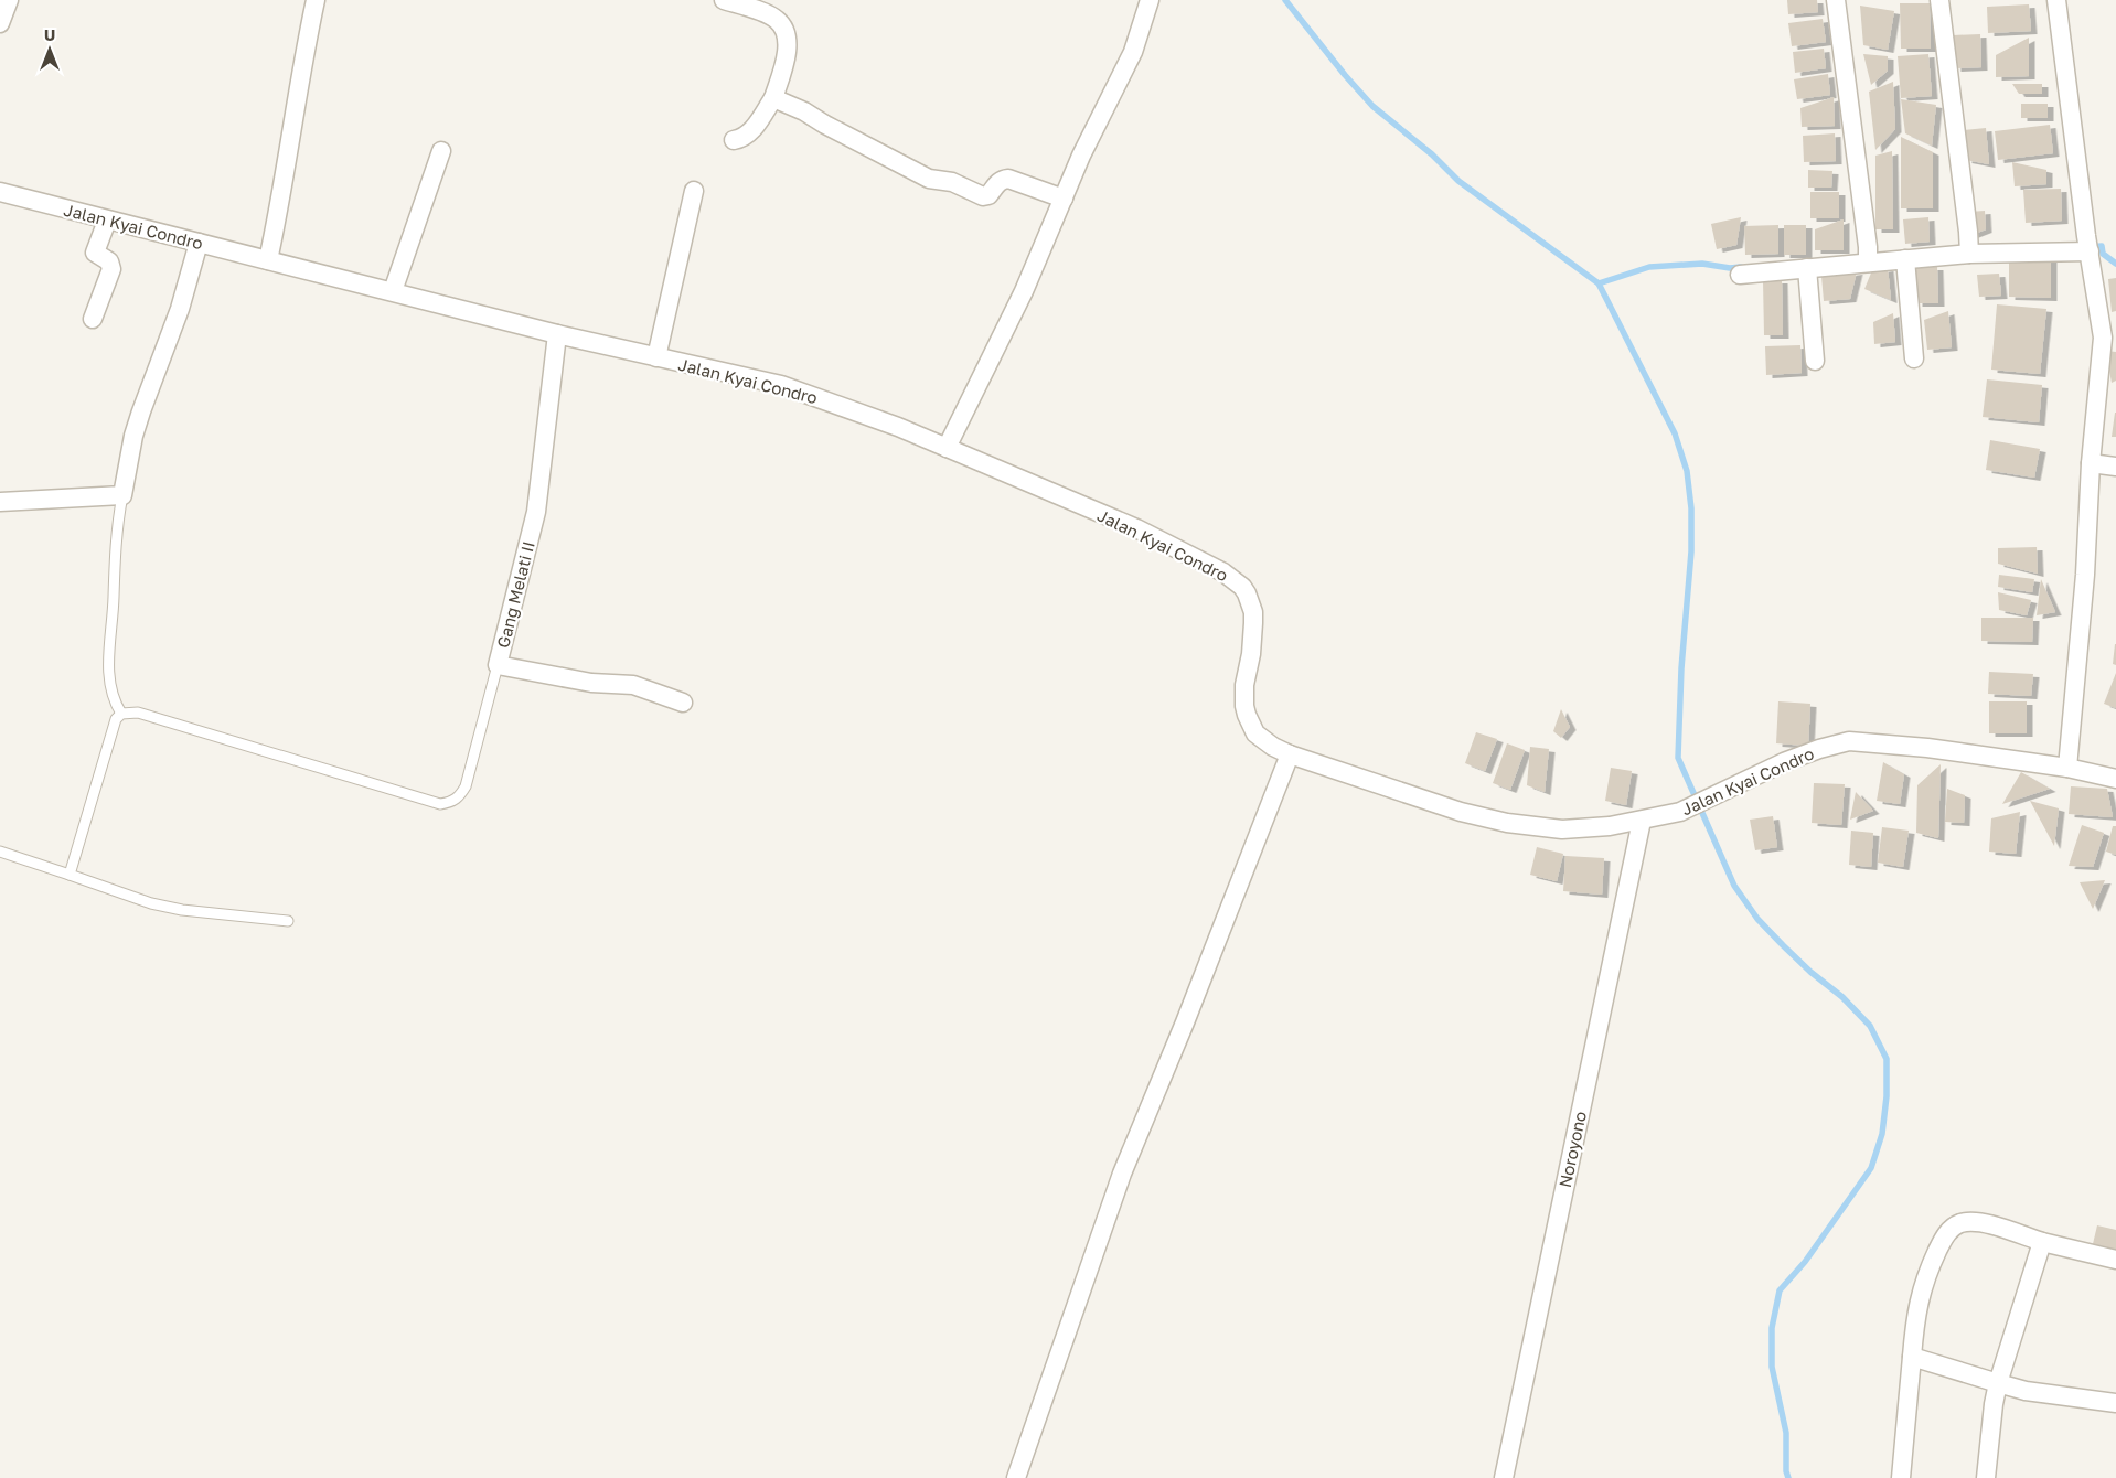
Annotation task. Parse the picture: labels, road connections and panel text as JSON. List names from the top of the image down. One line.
{"streets":{"street":["Jalan Kyai Condro","Gang Melati II","Noroyono"]},"crossings":[["Jalan Kyai Condro","Gang Melati II"],["Jalan Kyai Condro","Noroyono"]],"north":"top"}
